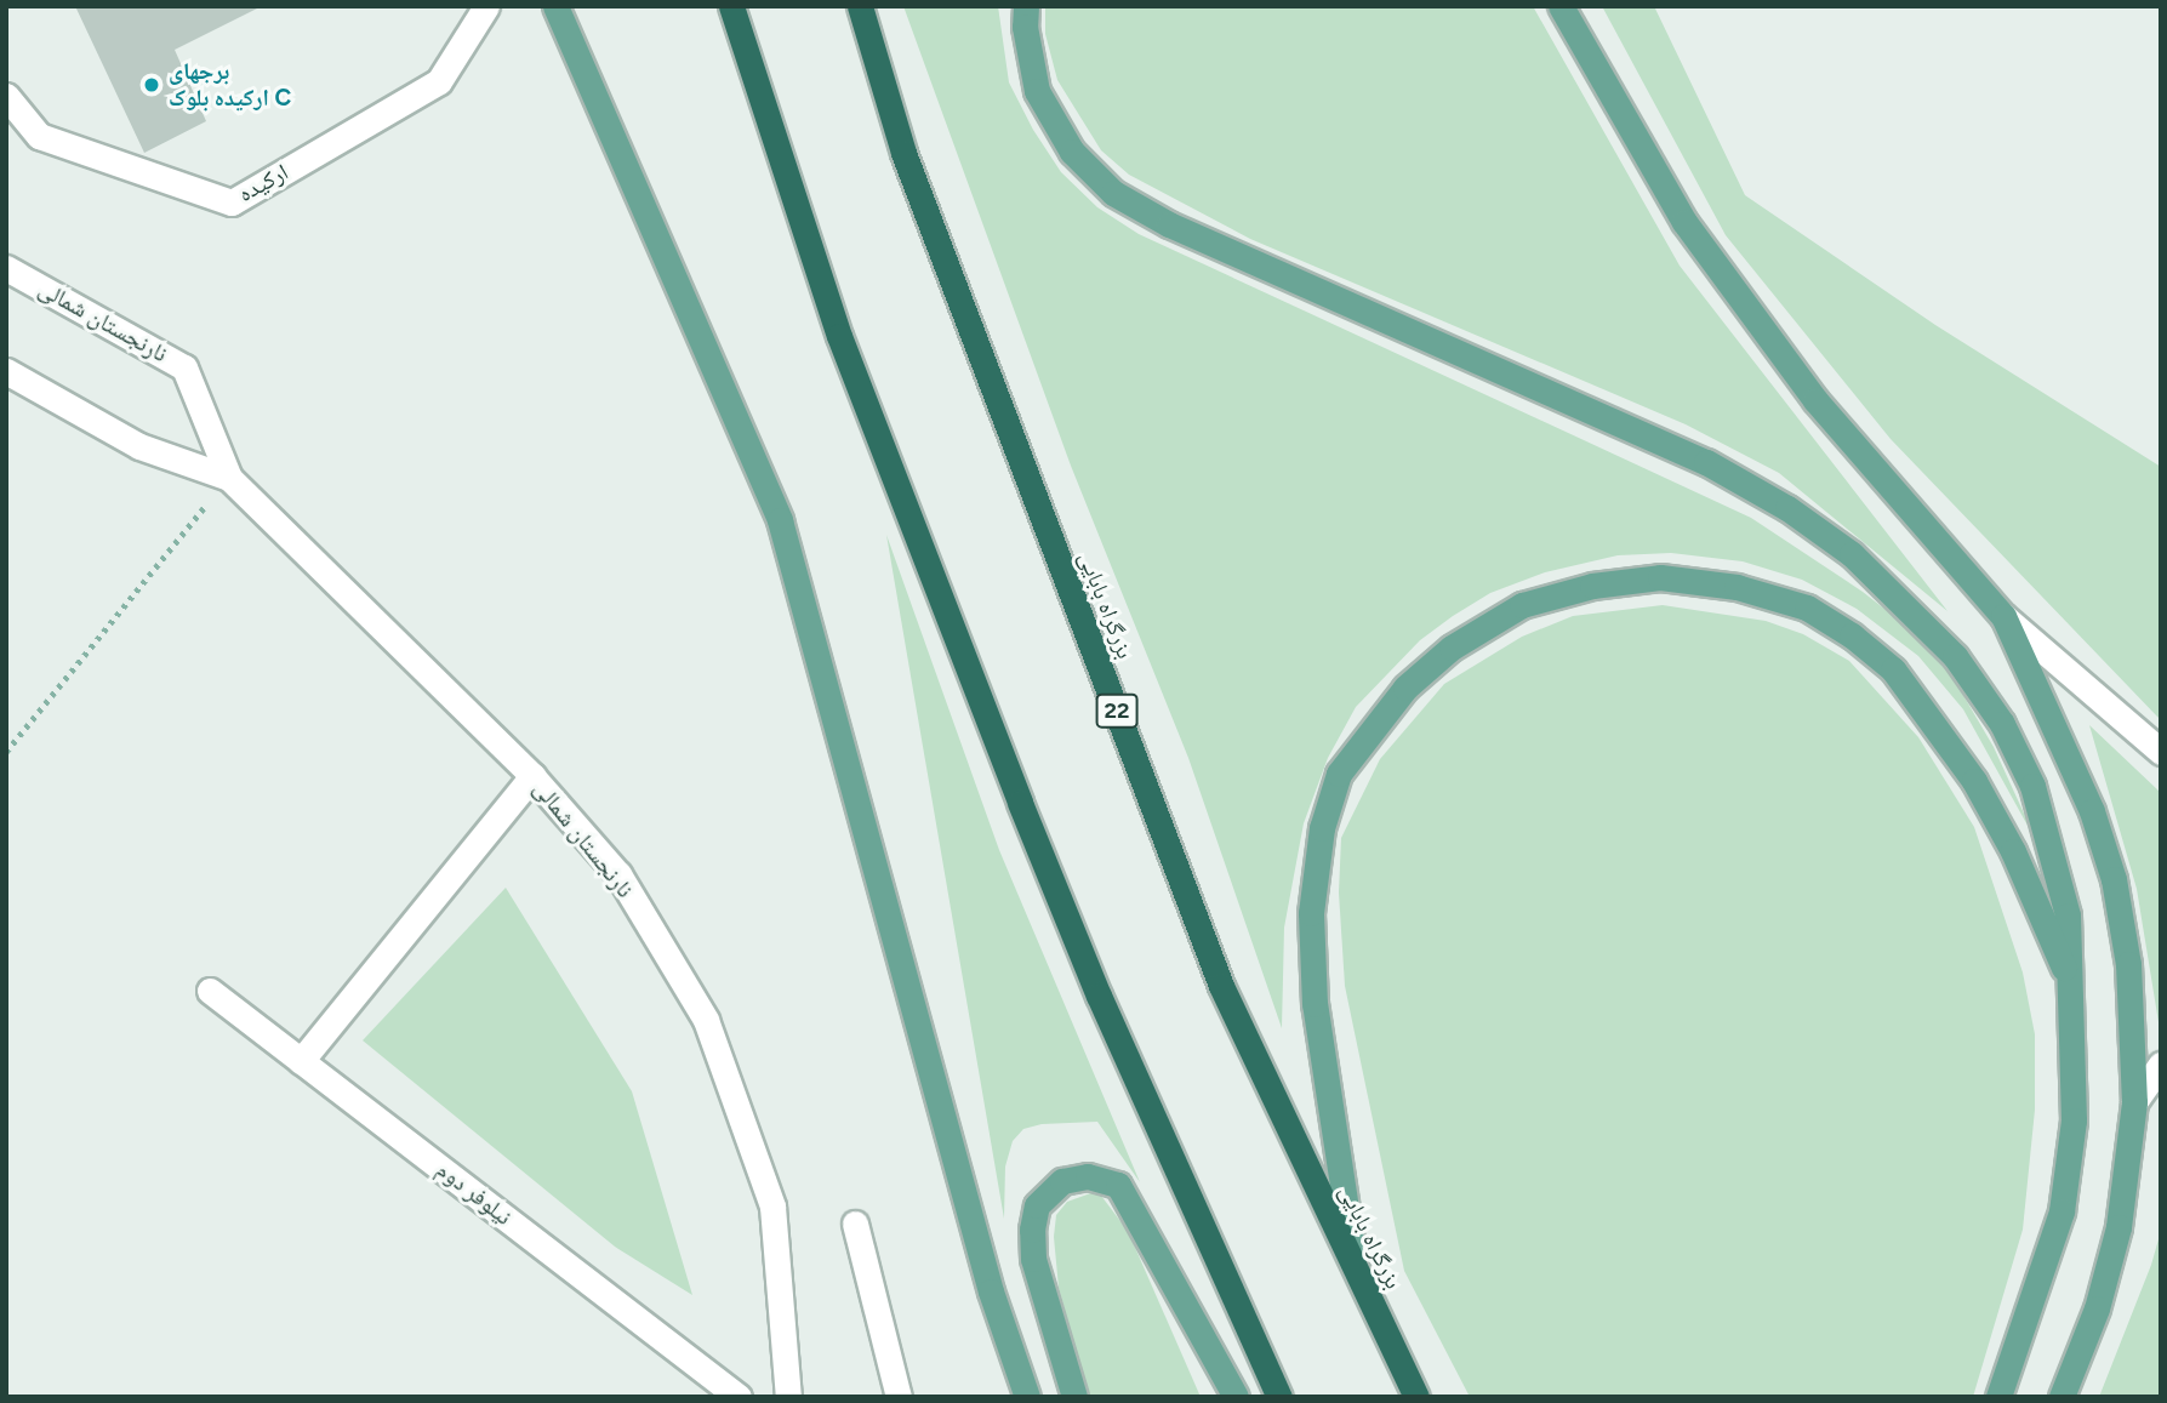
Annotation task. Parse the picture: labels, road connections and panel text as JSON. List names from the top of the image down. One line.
{"streets":{"highway":["بزرگراه بابایی","22"],"street":["ارکیده","نارنجستان شمالی","نیلوفر دوم"]},"places":["برجهای ارکیده بلوک C"]}
